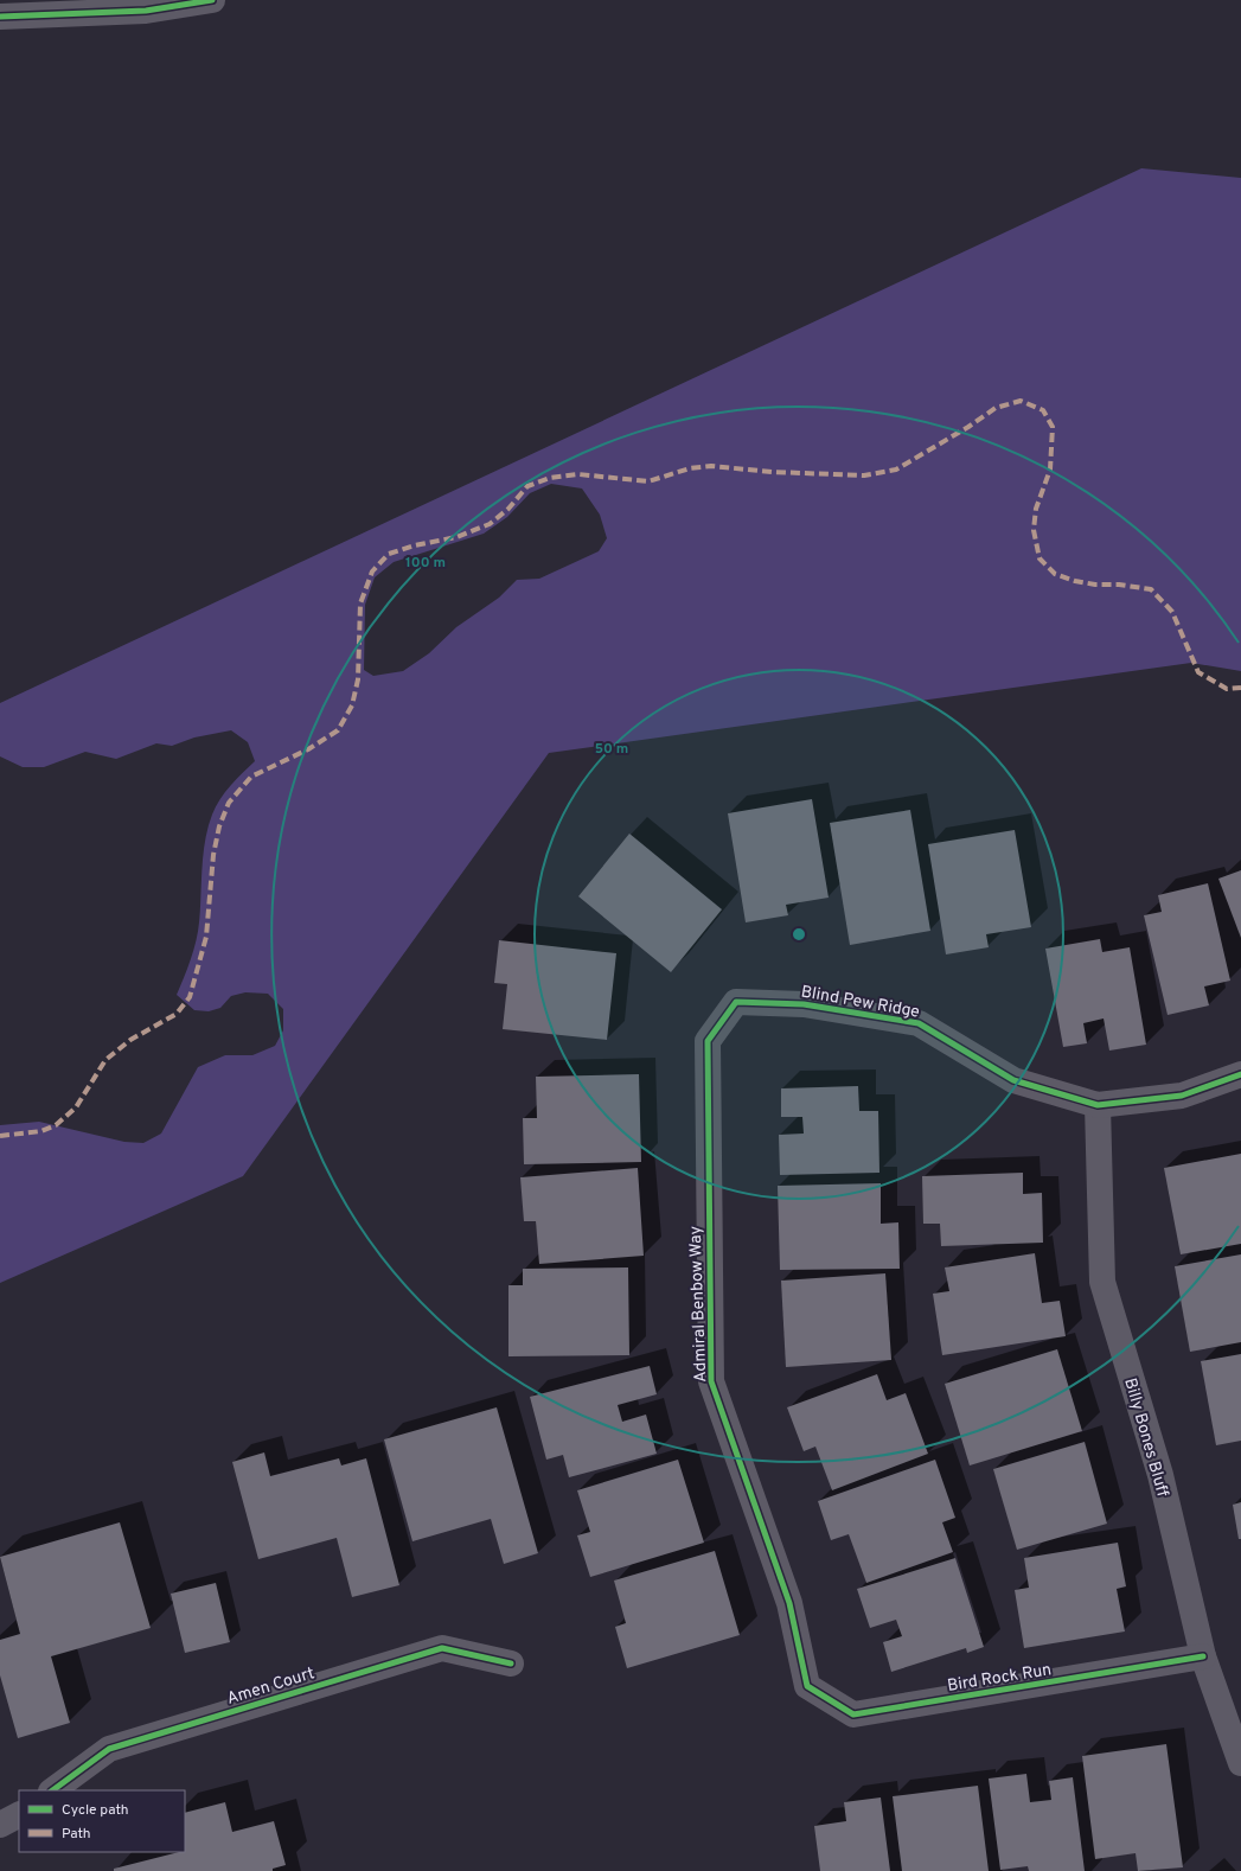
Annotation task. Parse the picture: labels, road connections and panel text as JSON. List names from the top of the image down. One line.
{"streets":{"street":["Blind Pew Ridge","Admiral Benbow Way","Billy Bones Bluff","Bird Rock Run","Amen Court"]},"crossings":[["Blind Pew Ridge","Admiral Benbow Way"],["Blind Pew Ridge","Billy Bones Bluff"],["Admiral Benbow Way","Bird Rock Run"],["Billy Bones Bluff","Bird Rock Run"]],"legend":["Cycle path","Path"],"rings":["100 m","50 m"]}
